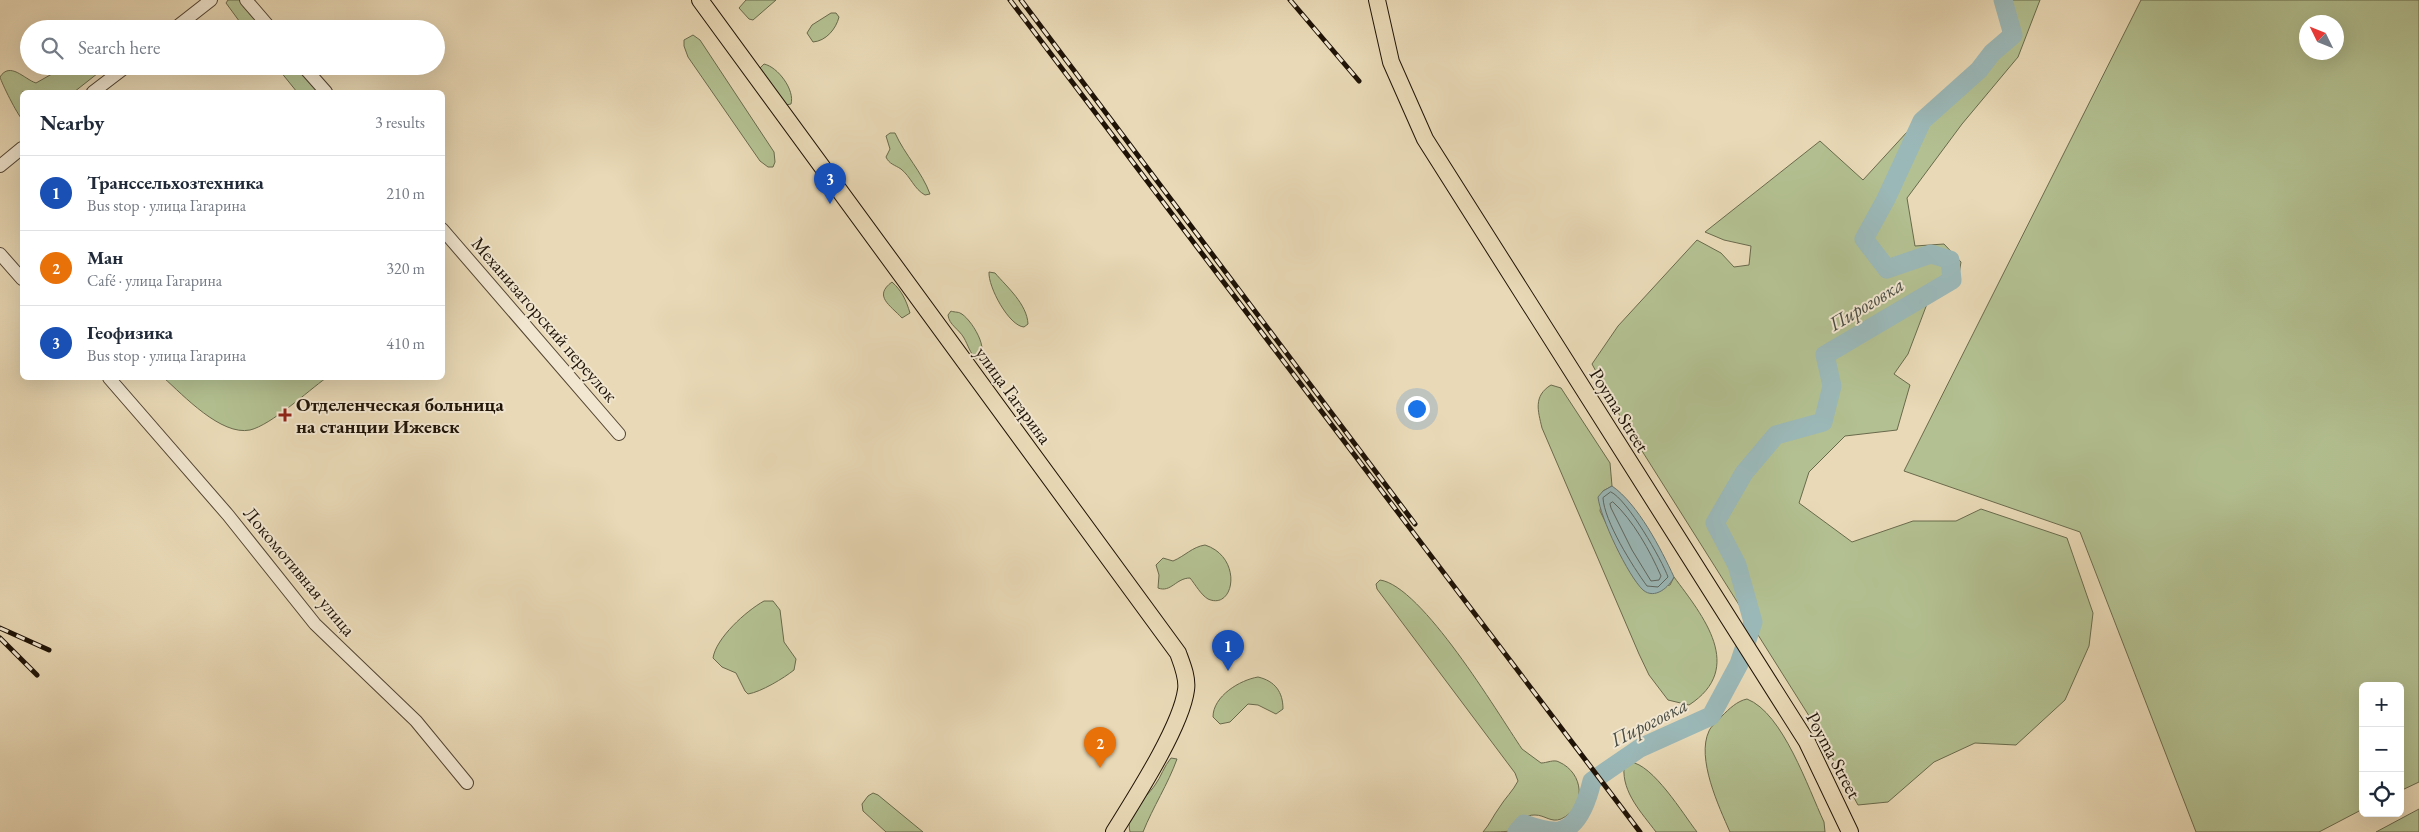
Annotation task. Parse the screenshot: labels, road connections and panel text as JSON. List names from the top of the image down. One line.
{"streets":{"main road":["улица Гагарина","Poyma Street"],"street":["Механизаторский переулок","Локомотивная улица"]},"water":["Пироговка"],"places":{"health":["Отделенческая больница на станции Ижевск"]},"north":"top left","page":{"search":"Search here","heading":["Nearby","3 results"],"list":[{"mark":"1","name":"Транссельхозтехника","note":"Bus stop · улица Гагарина","value":"210 m"},{"mark":"2","name":"Ман","note":"Café · улица Гагарина","value":"320 m"},{"mark":"3","name":"Геофизика","note":"Bus stop · улица Гагарина","value":"410 m"}],"pins":["3","1","2"],"map_buttons":["+","−"]}}
